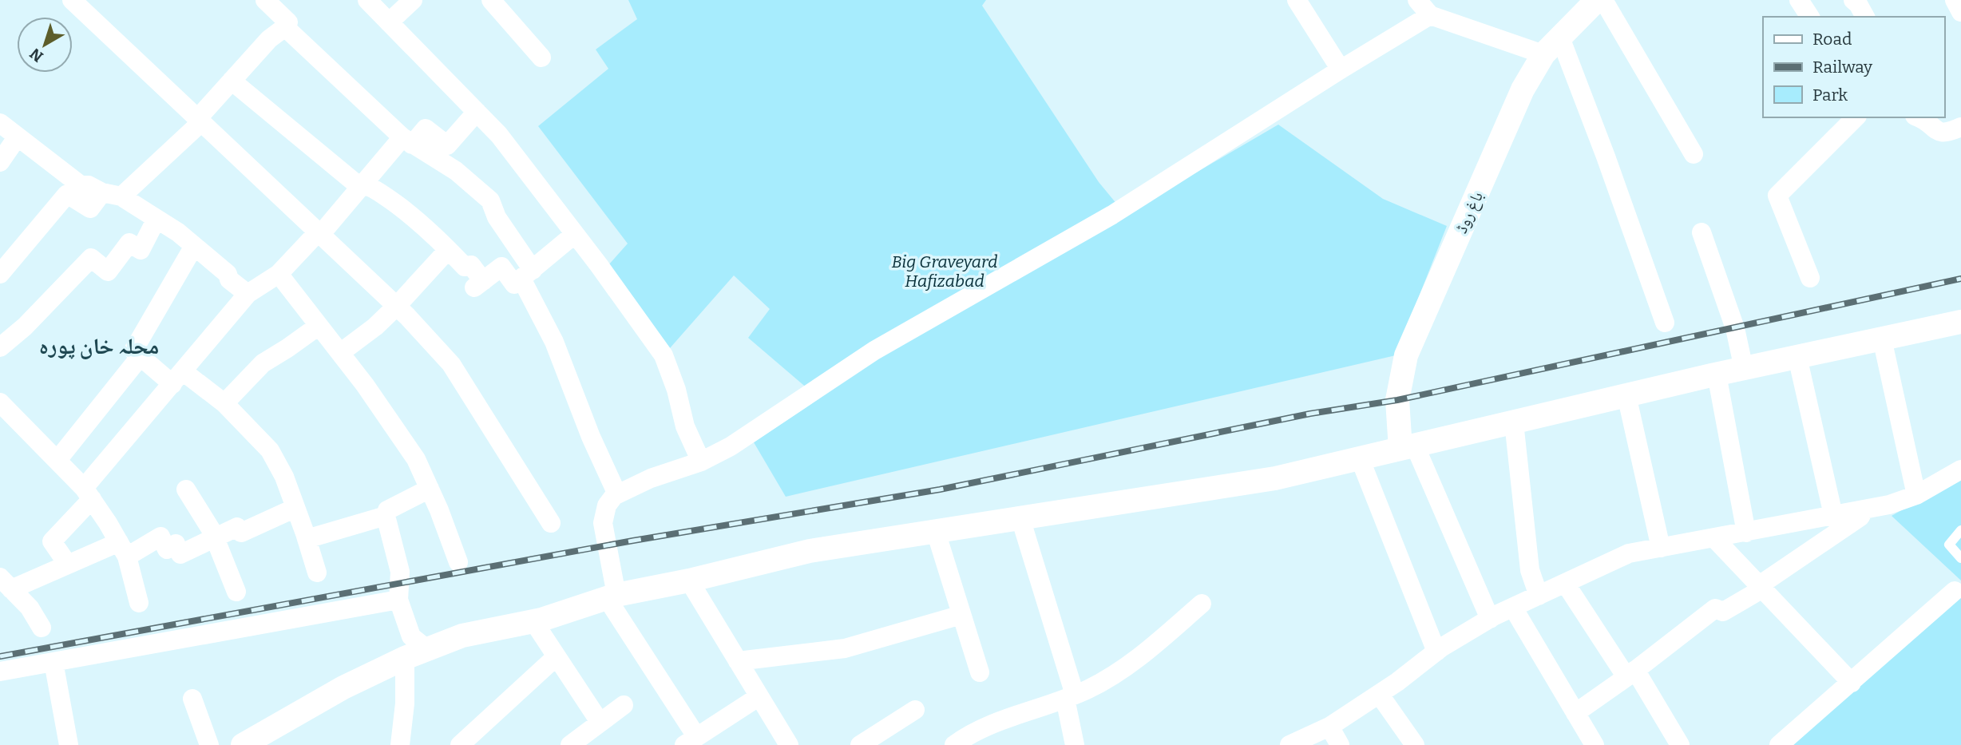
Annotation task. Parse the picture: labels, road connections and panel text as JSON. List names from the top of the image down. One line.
{"streets":{"street":["باغ روڈ"]},"districts":["محلہ خان پورہ"],"parks":["Big Graveyard Hafizabad"],"legend":["Road","Railway","Park"],"north":"bottom left"}
